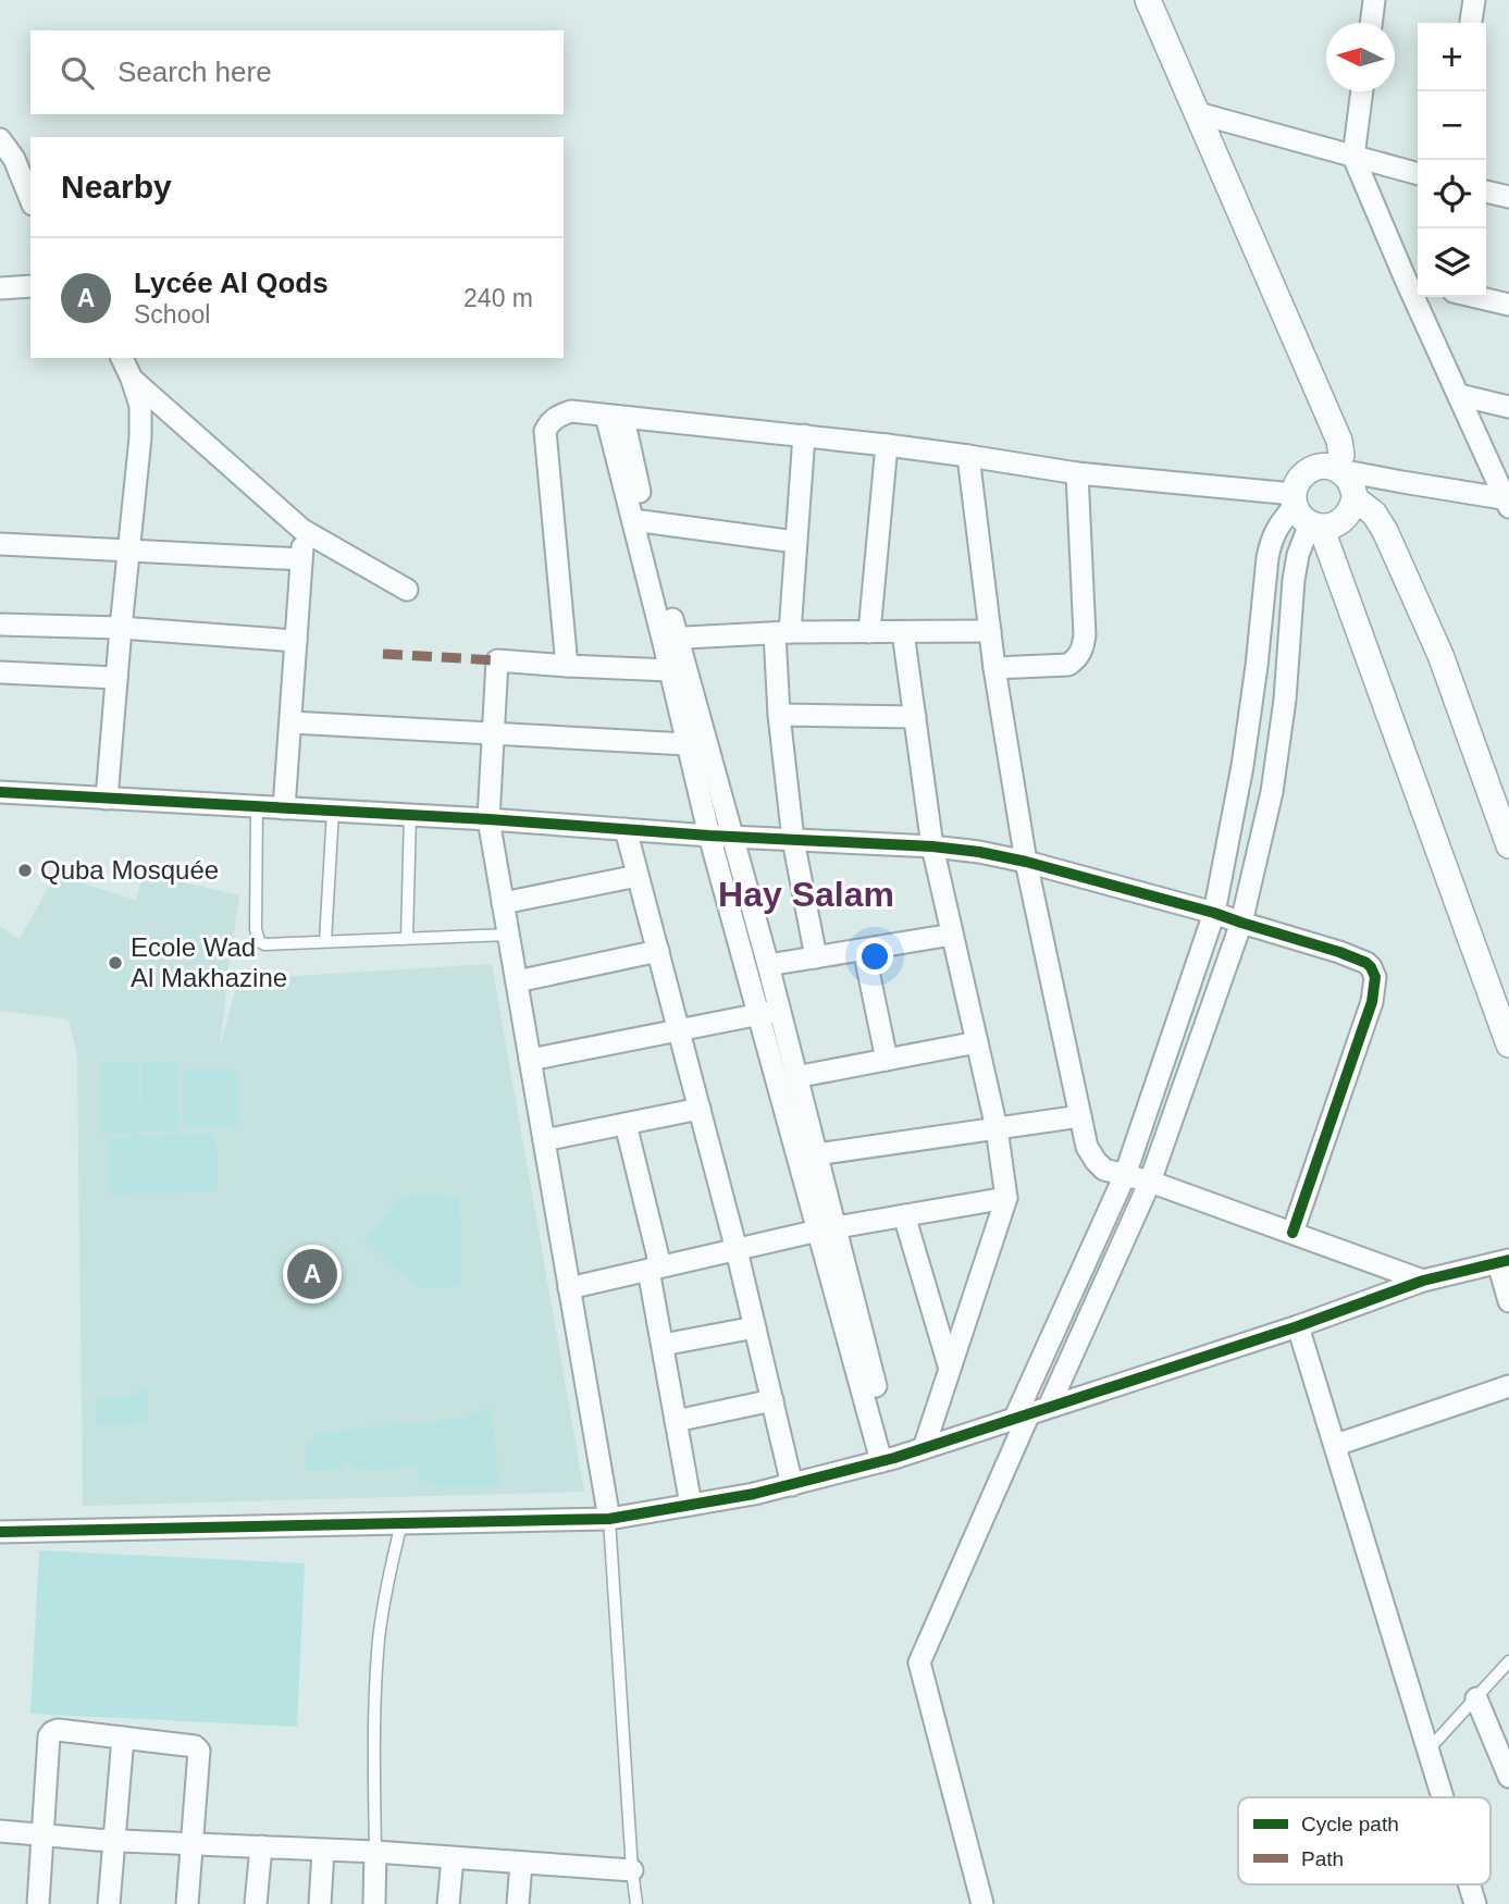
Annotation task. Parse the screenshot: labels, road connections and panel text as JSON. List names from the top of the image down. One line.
{"districts":["Hay Salam"],"places":["Quba Mosquée","Ecole Wad Al Makhazine"],"legend":["Cycle path","Path"],"north":"left","page":{"map_buttons":["+","−"],"search":"Search here","heading":"Nearby","list":[{"mark":"A","name":"Lycée Al Qods","note":"School","value":"240 m"}],"pins":"A"}}
